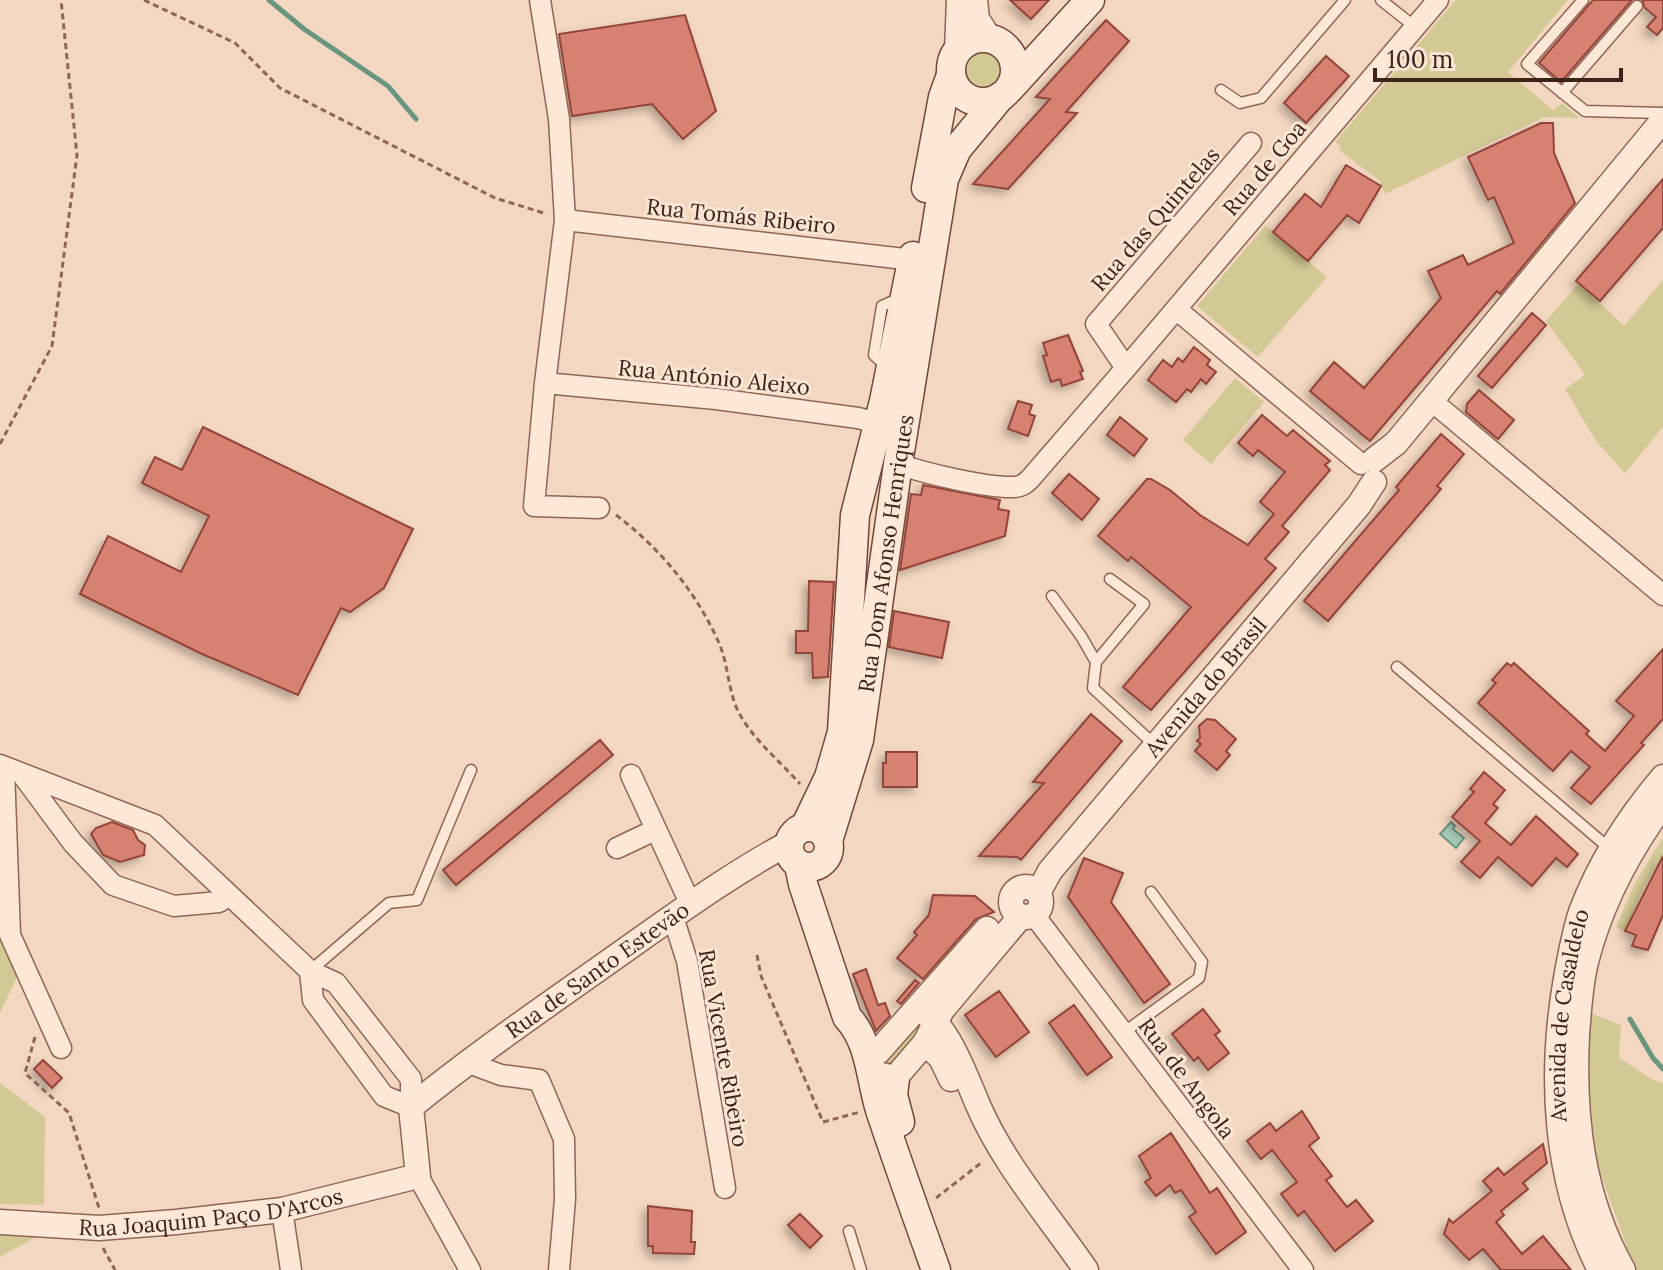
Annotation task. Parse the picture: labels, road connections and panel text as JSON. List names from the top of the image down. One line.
{"streets":{"main road":["Rua Dom Afonso Henriques"],"street":["Rua de Goa","Rua Tomás Ribeiro","Rua das Quintelas","Rua António Aleixo","Avenida do Brasil","Rua de Santo Estevão","Avenida de Casaldelo","Rua Vicente Ribeiro","Rua de Angola","Rua Joaquim Paço D'Arcos"]},"crossings":[["Rua de Goa","Rua das Quintelas"],["Rua Tomás Ribeiro","Rua Dom Afonso Henriques"],["Rua António Aleixo","Rua Dom Afonso Henriques"],["Rua Dom Afonso Henriques","Rua de Santo Estevão"],["Avenida do Brasil","Rua de Angola"],["Rua de Santo Estevão","Rua Vicente Ribeiro"]],"scale_bar":"100 m"}
